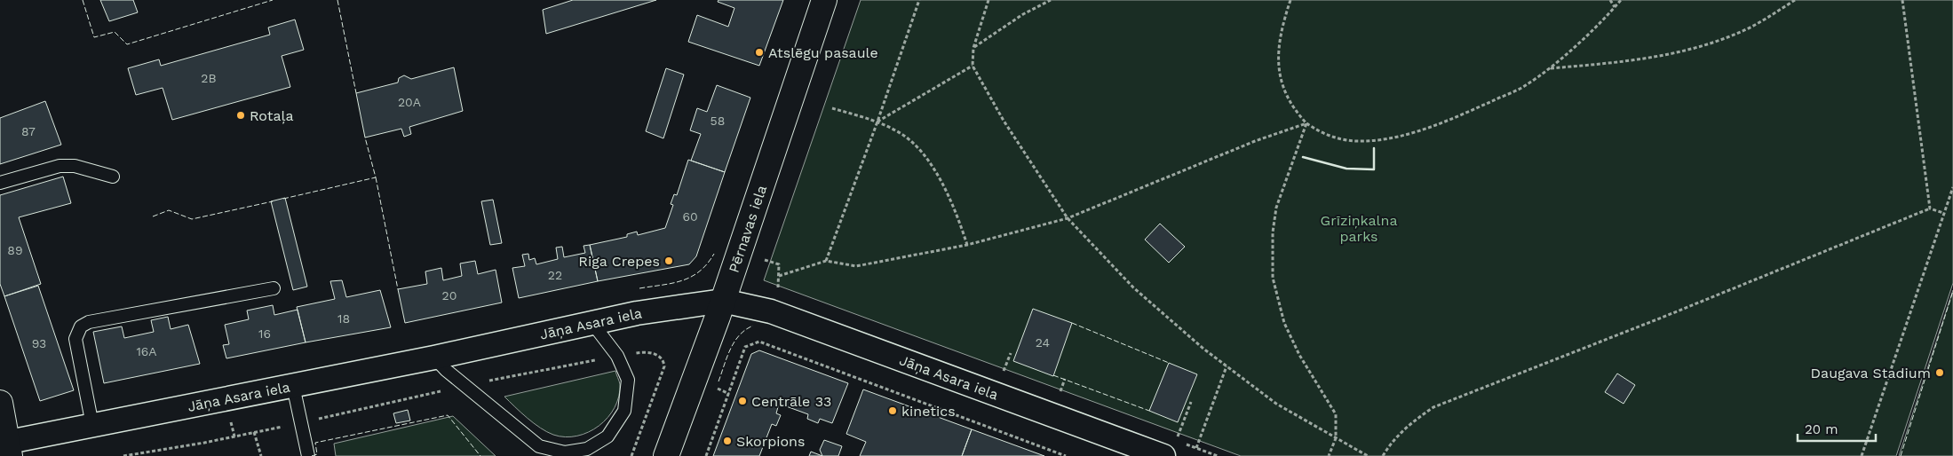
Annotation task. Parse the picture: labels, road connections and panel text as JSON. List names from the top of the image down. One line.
{"streets":{"main road":["Pērnavas iela"],"street":["Jāņa Asara iela"]},"crossings":[["Pērnavas iela","Jāņa Asara iela"]],"parks":["Grīziņkalna parks"],"places":["Atslēgu pasaule","Rotaļa","Riga Crepes","Daugava Stadium","Centrāle 33","kinetics","Skorpions"],"house_numbers":["2B","20A","58","87","60","89","22","20","18","16","24","93","16A"],"scale_bar":"20 m"}
